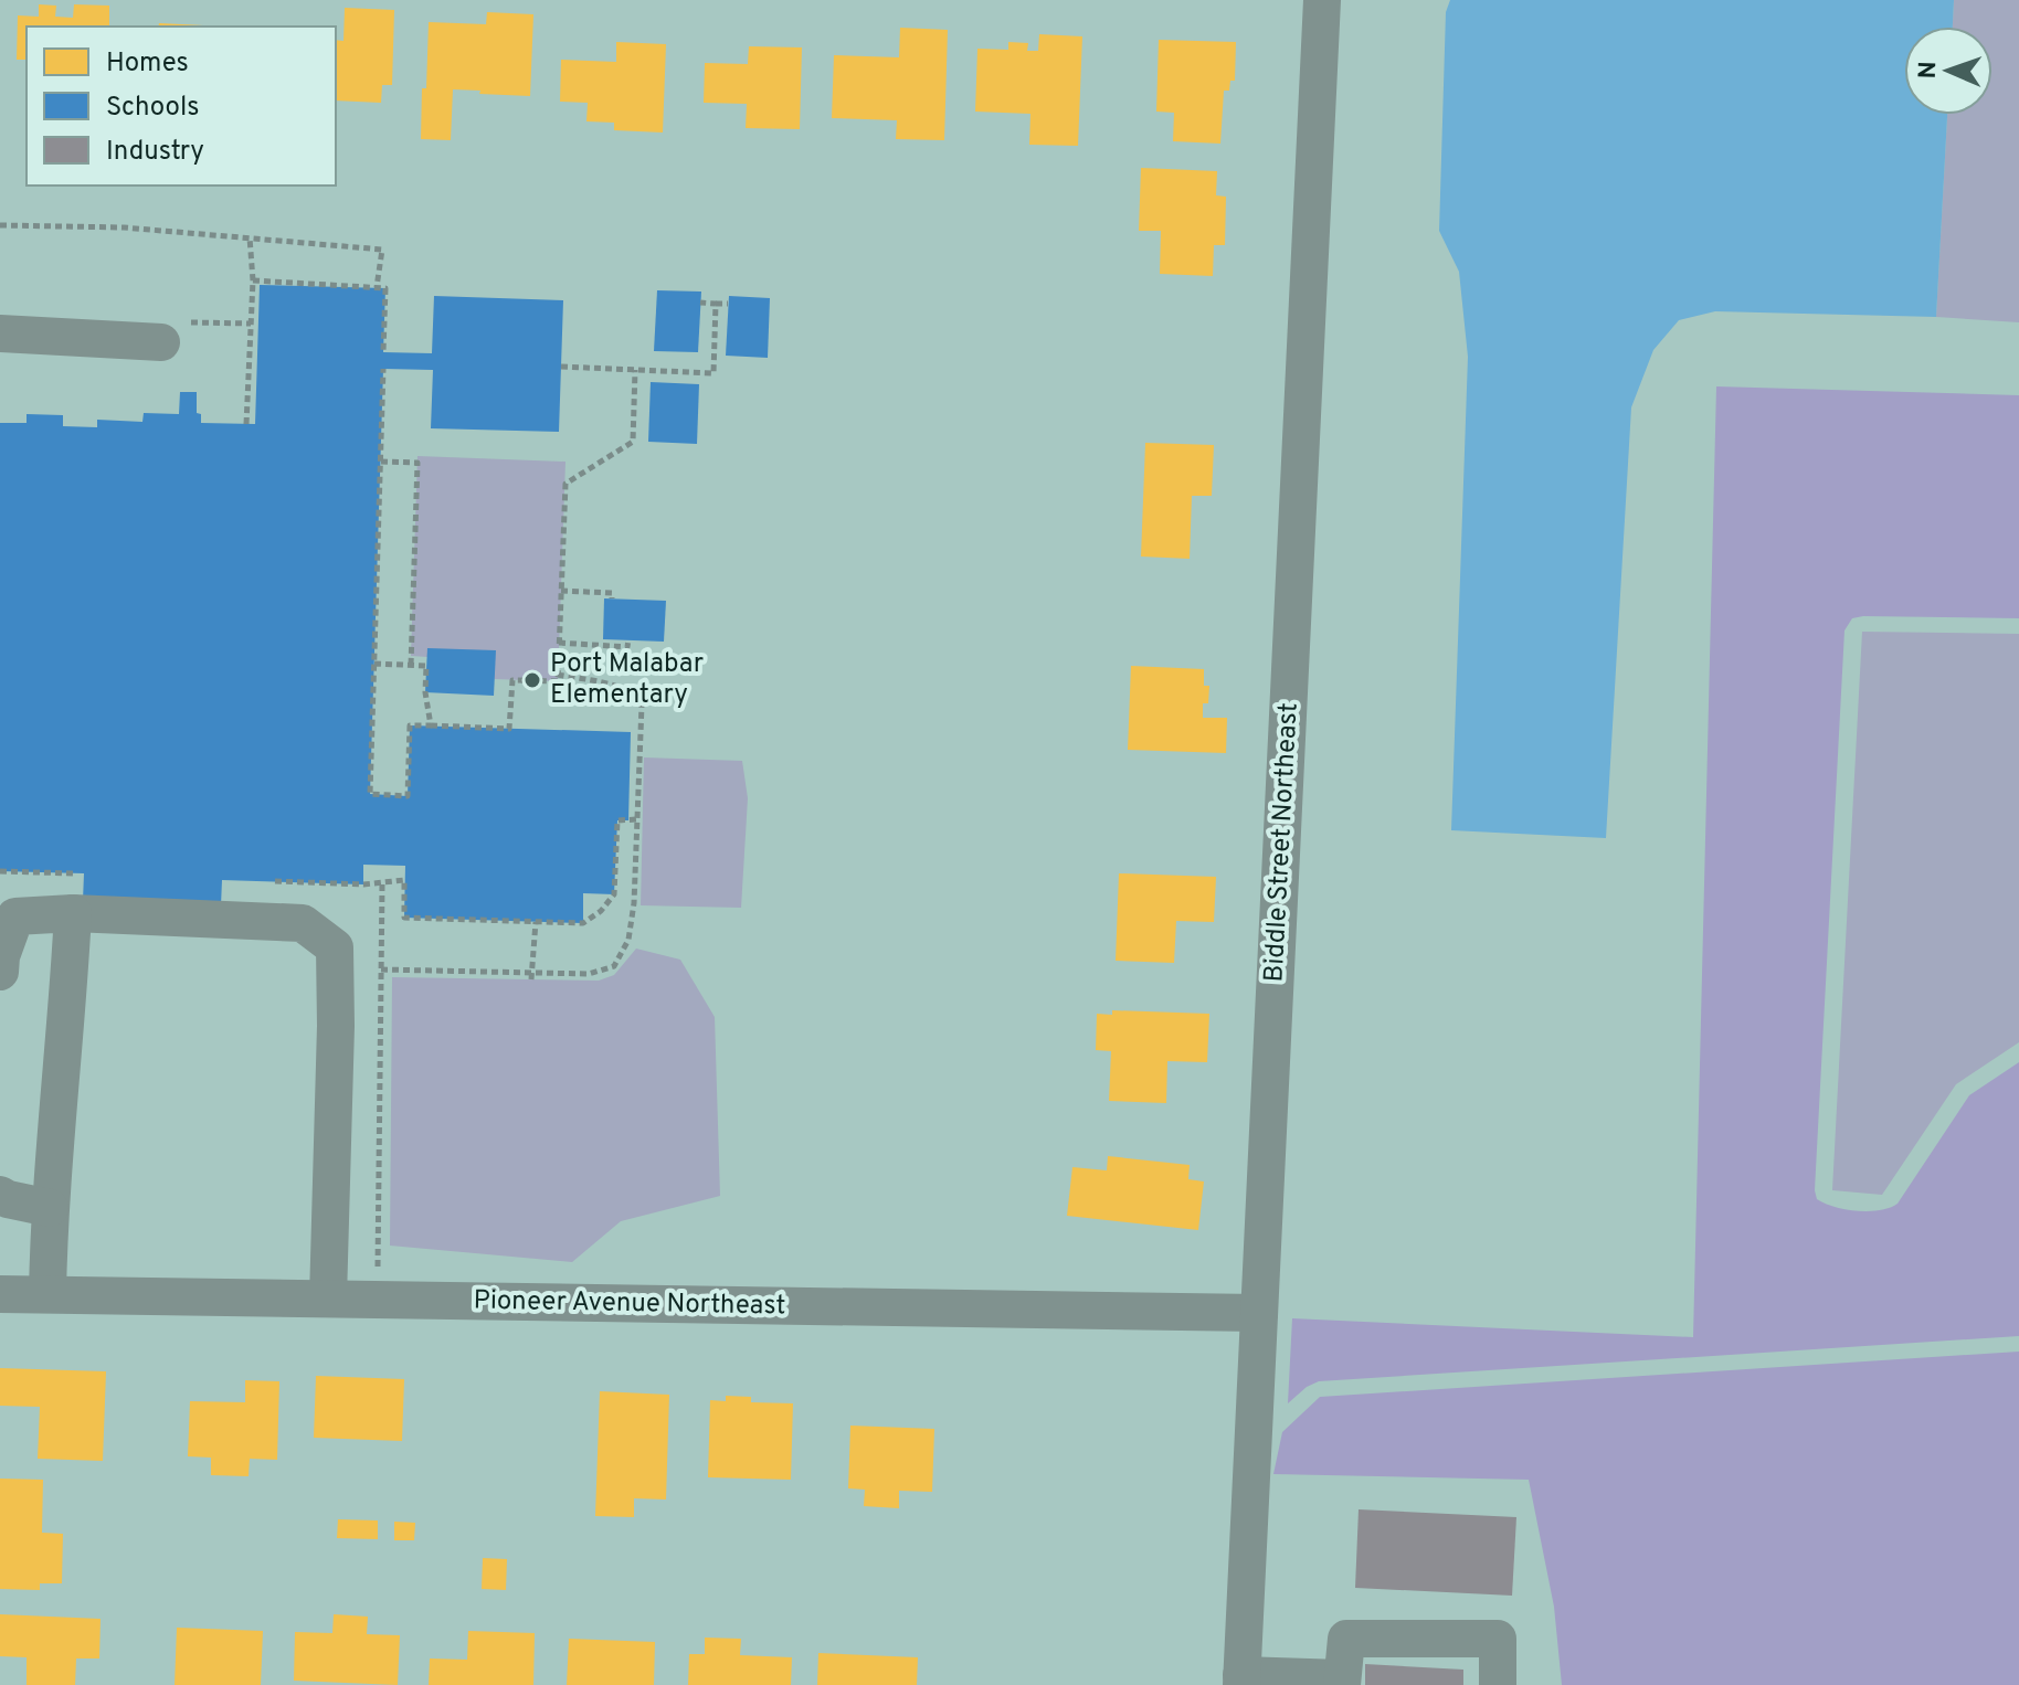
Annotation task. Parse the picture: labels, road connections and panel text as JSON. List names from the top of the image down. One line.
{"streets":{"street":["Biddle Street Northeast","Pioneer Avenue Northeast"]},"crossings":[["Biddle Street Northeast","Pioneer Avenue Northeast"]],"places":["Port Malabar Elementary"],"legend":["Homes","Schools","Industry"],"north":"left"}
